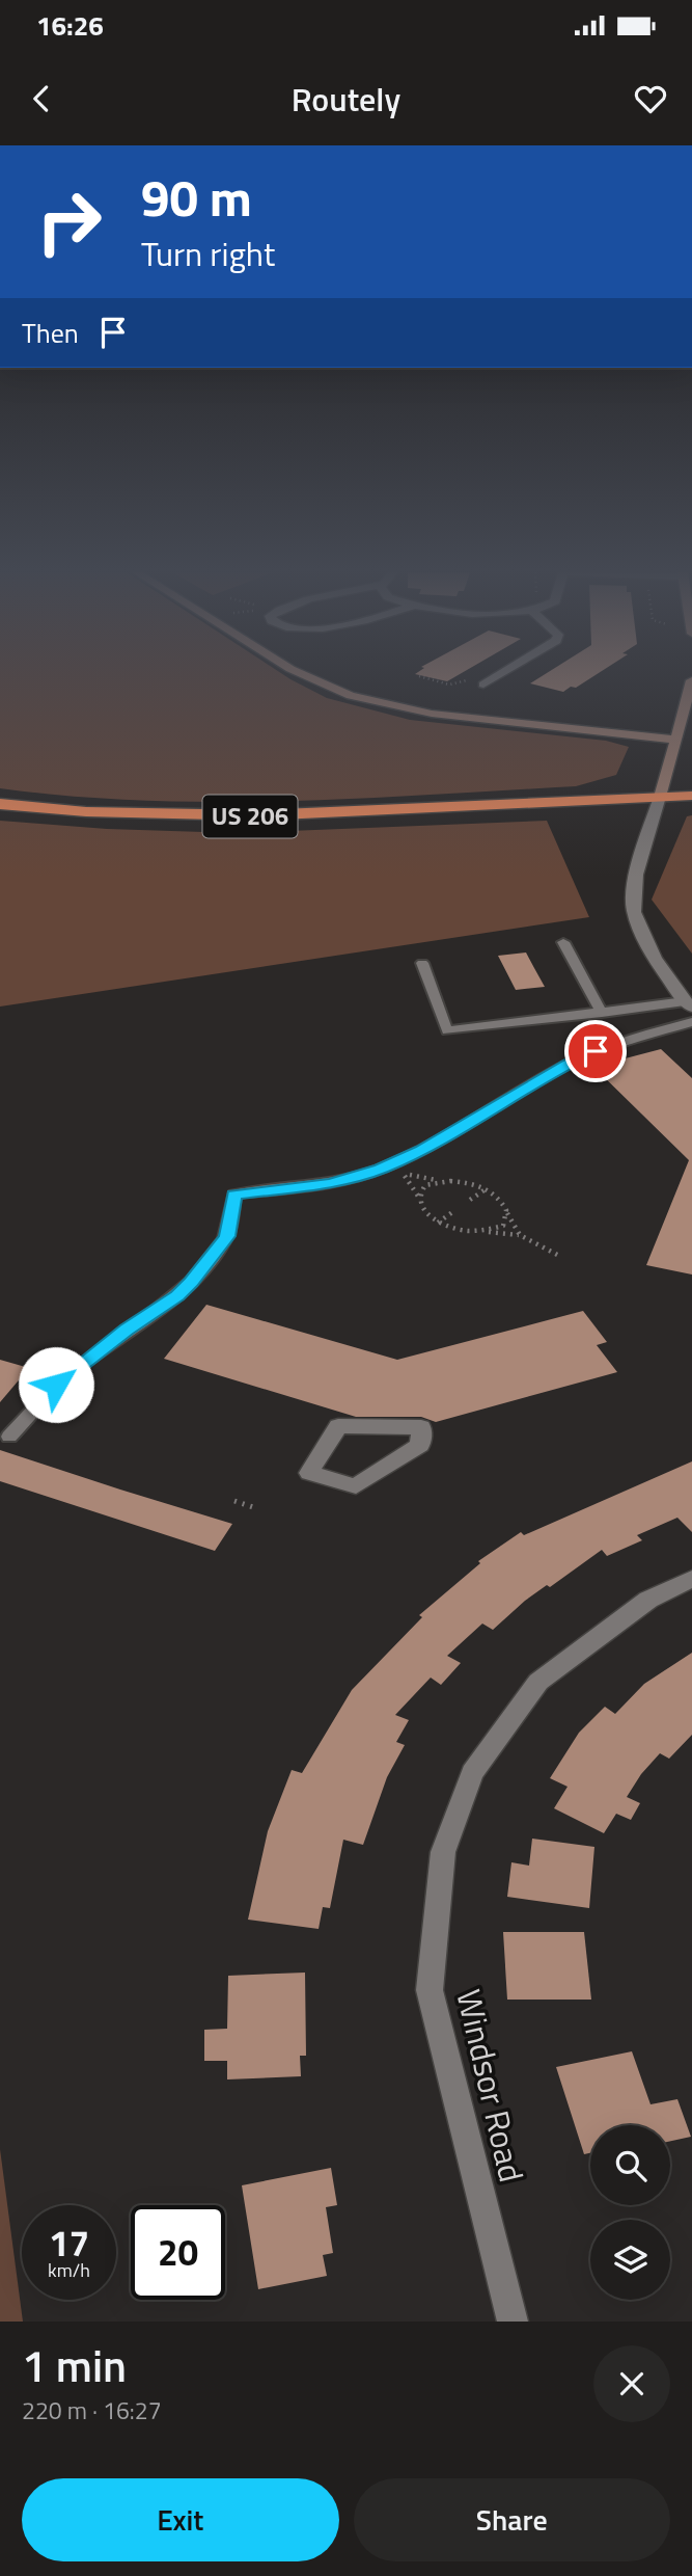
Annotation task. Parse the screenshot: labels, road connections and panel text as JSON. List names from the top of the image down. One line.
{"streets":{"highway":["US 206"],"street":["Windsor Road"]},"page":{"status":"16:26","header":"Routely","turn":["90 m","Turn right"],"then":"Then","speed":"17 km/h","limit":"20","heading":["1 min","220 m · 16:27"],"buttons":["Exit","Share"]}}
